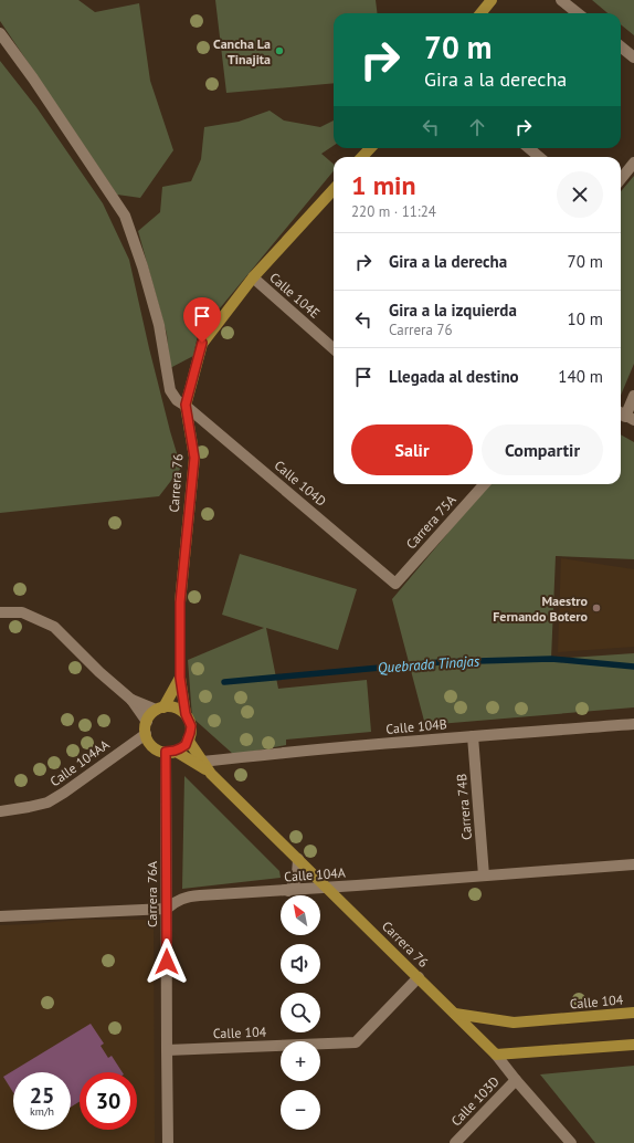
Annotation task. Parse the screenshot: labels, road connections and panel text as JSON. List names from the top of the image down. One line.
{"streets":{"main road":["Carrera 76","Calle 104"],"street":["Calle 104E","Calle 104D","Carrera 75A","Calle 104B","Calle 104AA","Carrera 74B","Calle 104A","Carrera 76A","Calle 103D"]},"crossings":[["Calle 104E","Carrera 76"],["Carrera 76","Calle 104D"],["Carrera 76","Calle 104B"],["Carrera 76","Calle 104AA"],["Carrera 76","Calle 104A"],["Carrera 76","Carrera 76A"],["Carrera 76","Calle 104"],["Carrera 76","Calle 103D"],["Calle 104D","Carrera 75A"],["Calle 104B","Carrera 74B"],["Calle 104AA","Carrera 76A"],["Carrera 74B","Calle 104A"],["Calle 104A","Carrera 76A"],["Carrera 76A","Calle 104"]],"water":["Quebrada Tinajas"],"places":["Cancha La Tinajita","Maestro Fernando Botero"],"north":"top left","page":{"turn":["70 m","Gira a la derecha"],"heading":["1 min","220 m · 11:24"],"list":[{"name":"Gira a la derecha","value":"70 m"},{"name":"Gira a la izquierda","note":"Carrera 76","value":"10 m"},{"name":"Llegada al destino","value":"140 m"}],"buttons":["Salir","Compartir"],"map_buttons":["+","−"],"speed":"25 km/h","limit":"30"}}
